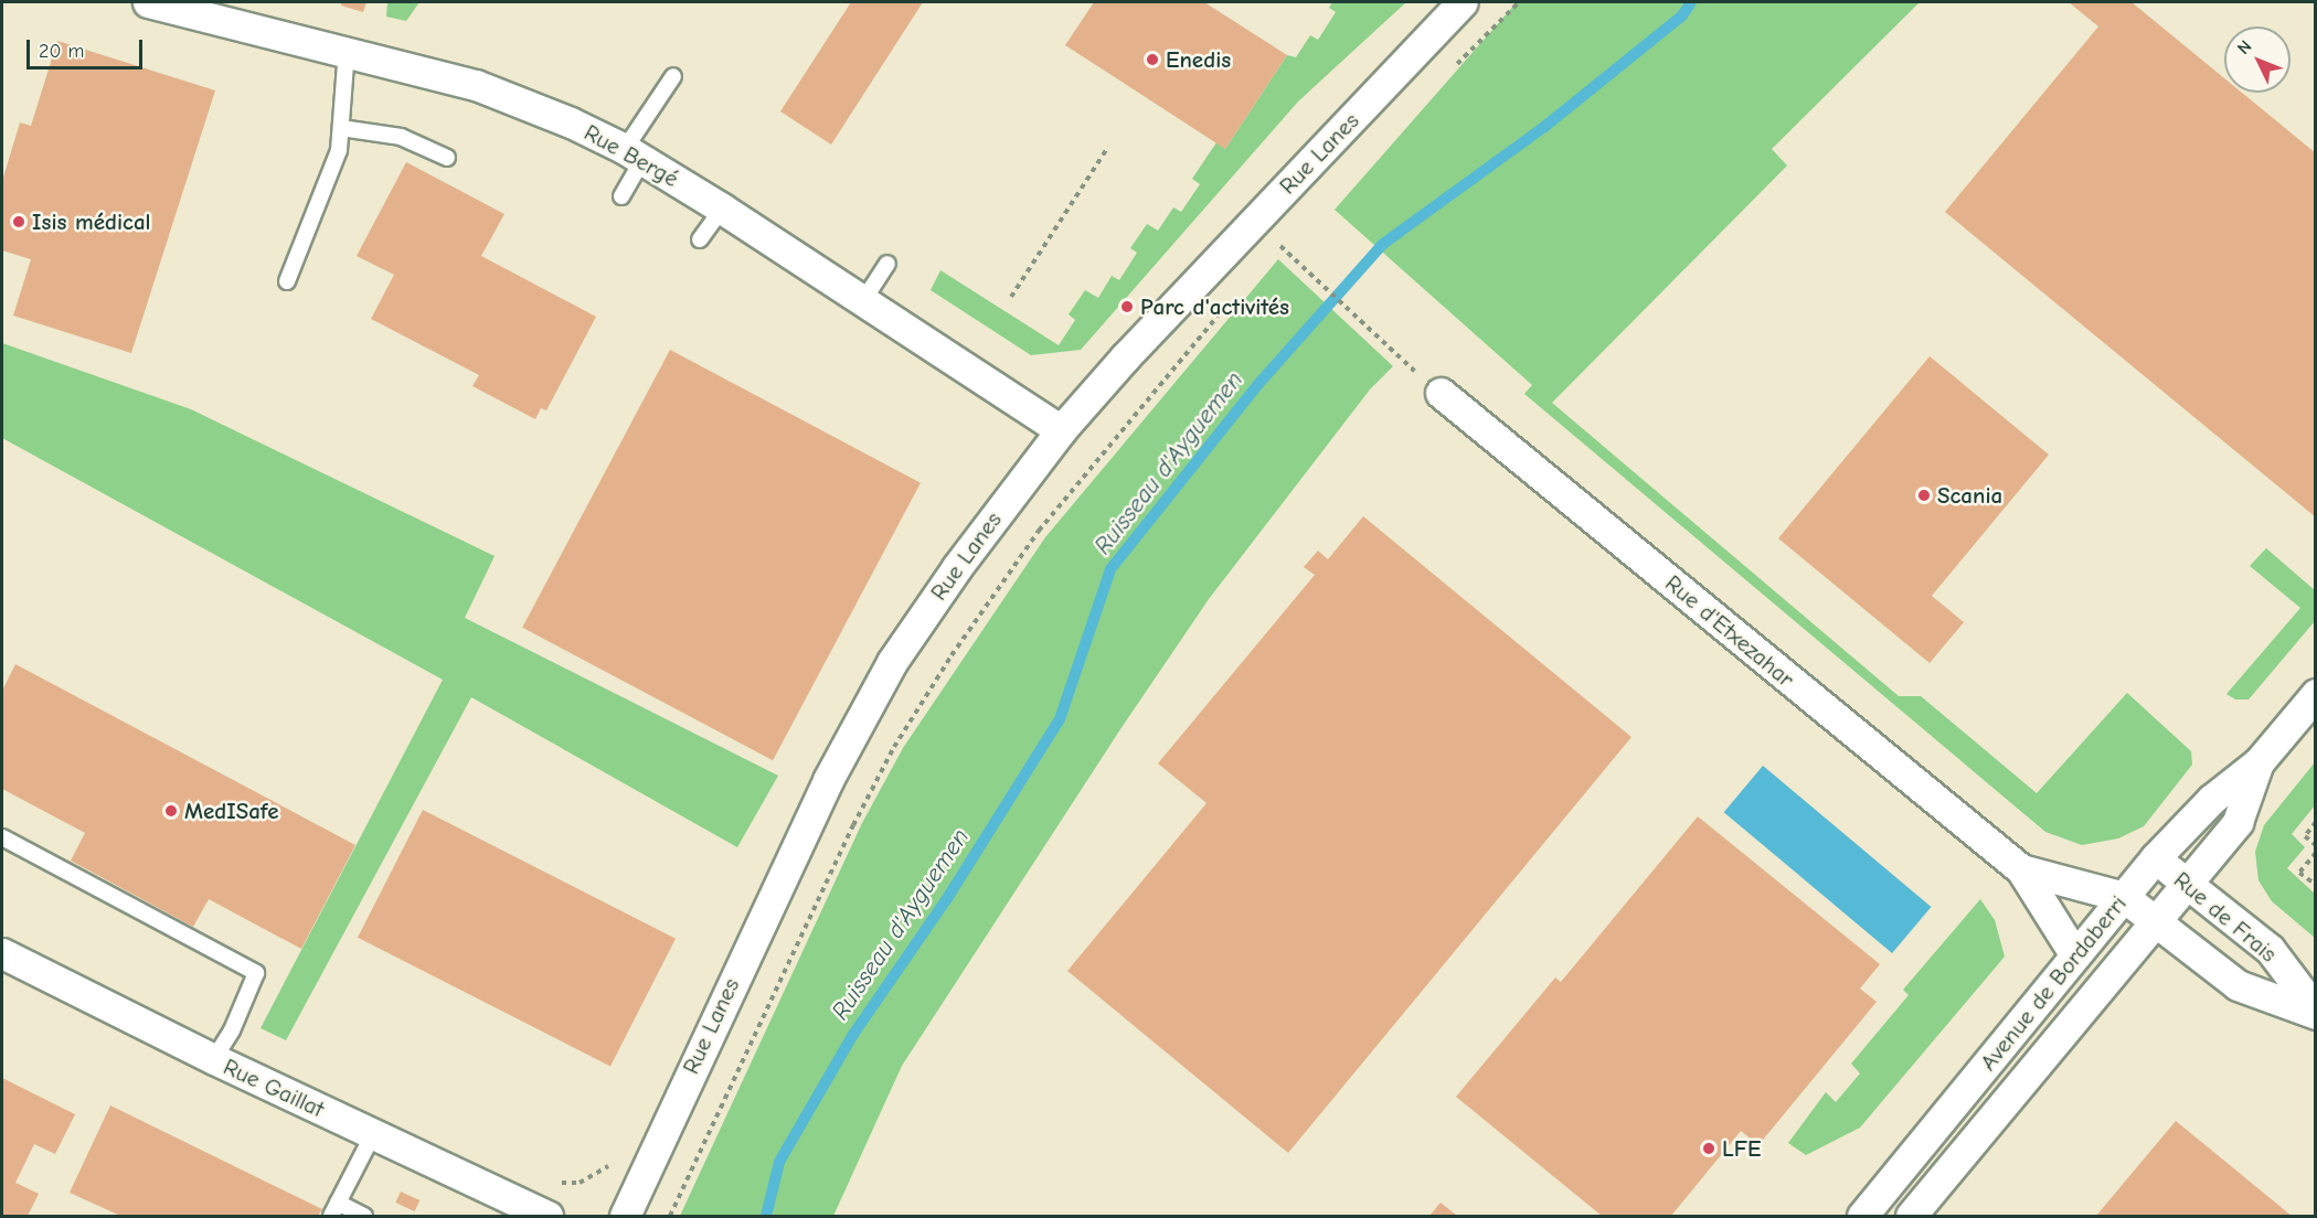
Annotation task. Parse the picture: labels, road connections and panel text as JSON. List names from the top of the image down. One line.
{"streets":{"street":["Rue Lanes","Rue Bergé","Rue d'Etxezahar","Rue de Frais","Avenue de Bordaberri","Rue Gaillat"]},"crossings":[["Rue Lanes","Rue Bergé"],["Rue d'Etxezahar","Rue de Frais"],["Rue d'Etxezahar","Avenue de Bordaberri"],["Rue de Frais","Avenue de Bordaberri"]],"water":["Ruisseau d'Ayguemen"],"places":["Enedis","Isis médical","Parc d'activités","Scania","MedISafe","LFE"],"scale_bar":"20 m","north":"top left"}
